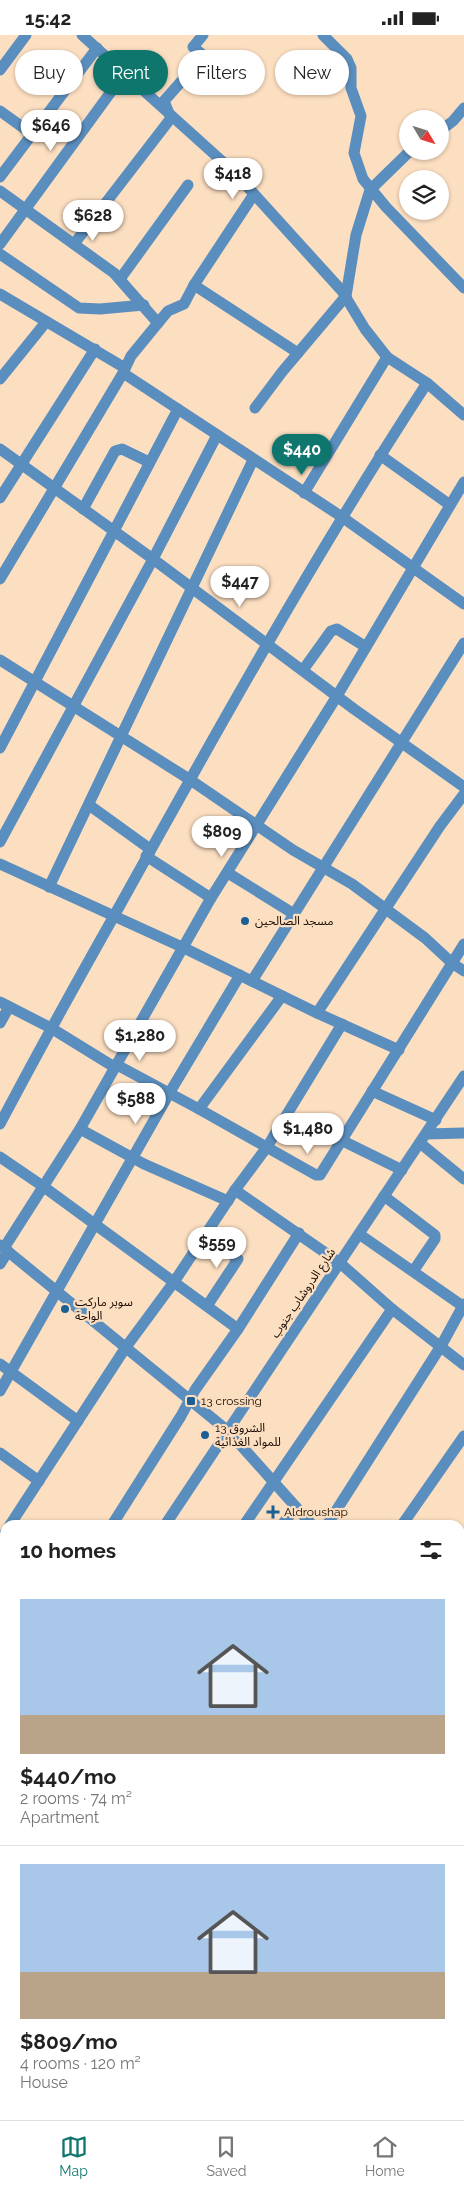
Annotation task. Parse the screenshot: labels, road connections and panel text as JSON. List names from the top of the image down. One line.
{"streets":{"street":["شارع الدروشاب جنوب"]},"places":{"other":["مسجد الصالحين","سوبر ماركت الواحة","الشروق 13 للمواد الغذائية"],"transit":["13 crossing"],"health":["Aldroushap"]},"north":"bottom right","page":{"status":"15:42","chip":["Buy","Rent","Filters","New"],"price":["$646","$418","$628","$440","$447","$809","$1,280","$588","$1,480","$559"],"heading":"10 homes","list":[{"name":"$440/mo","note":"2 rooms · 74 m² · Apartment"},{"name":"$809/mo","note":"4 rooms · 120 m² · House"}],"tabs":["Map","Saved","Home"]}}
